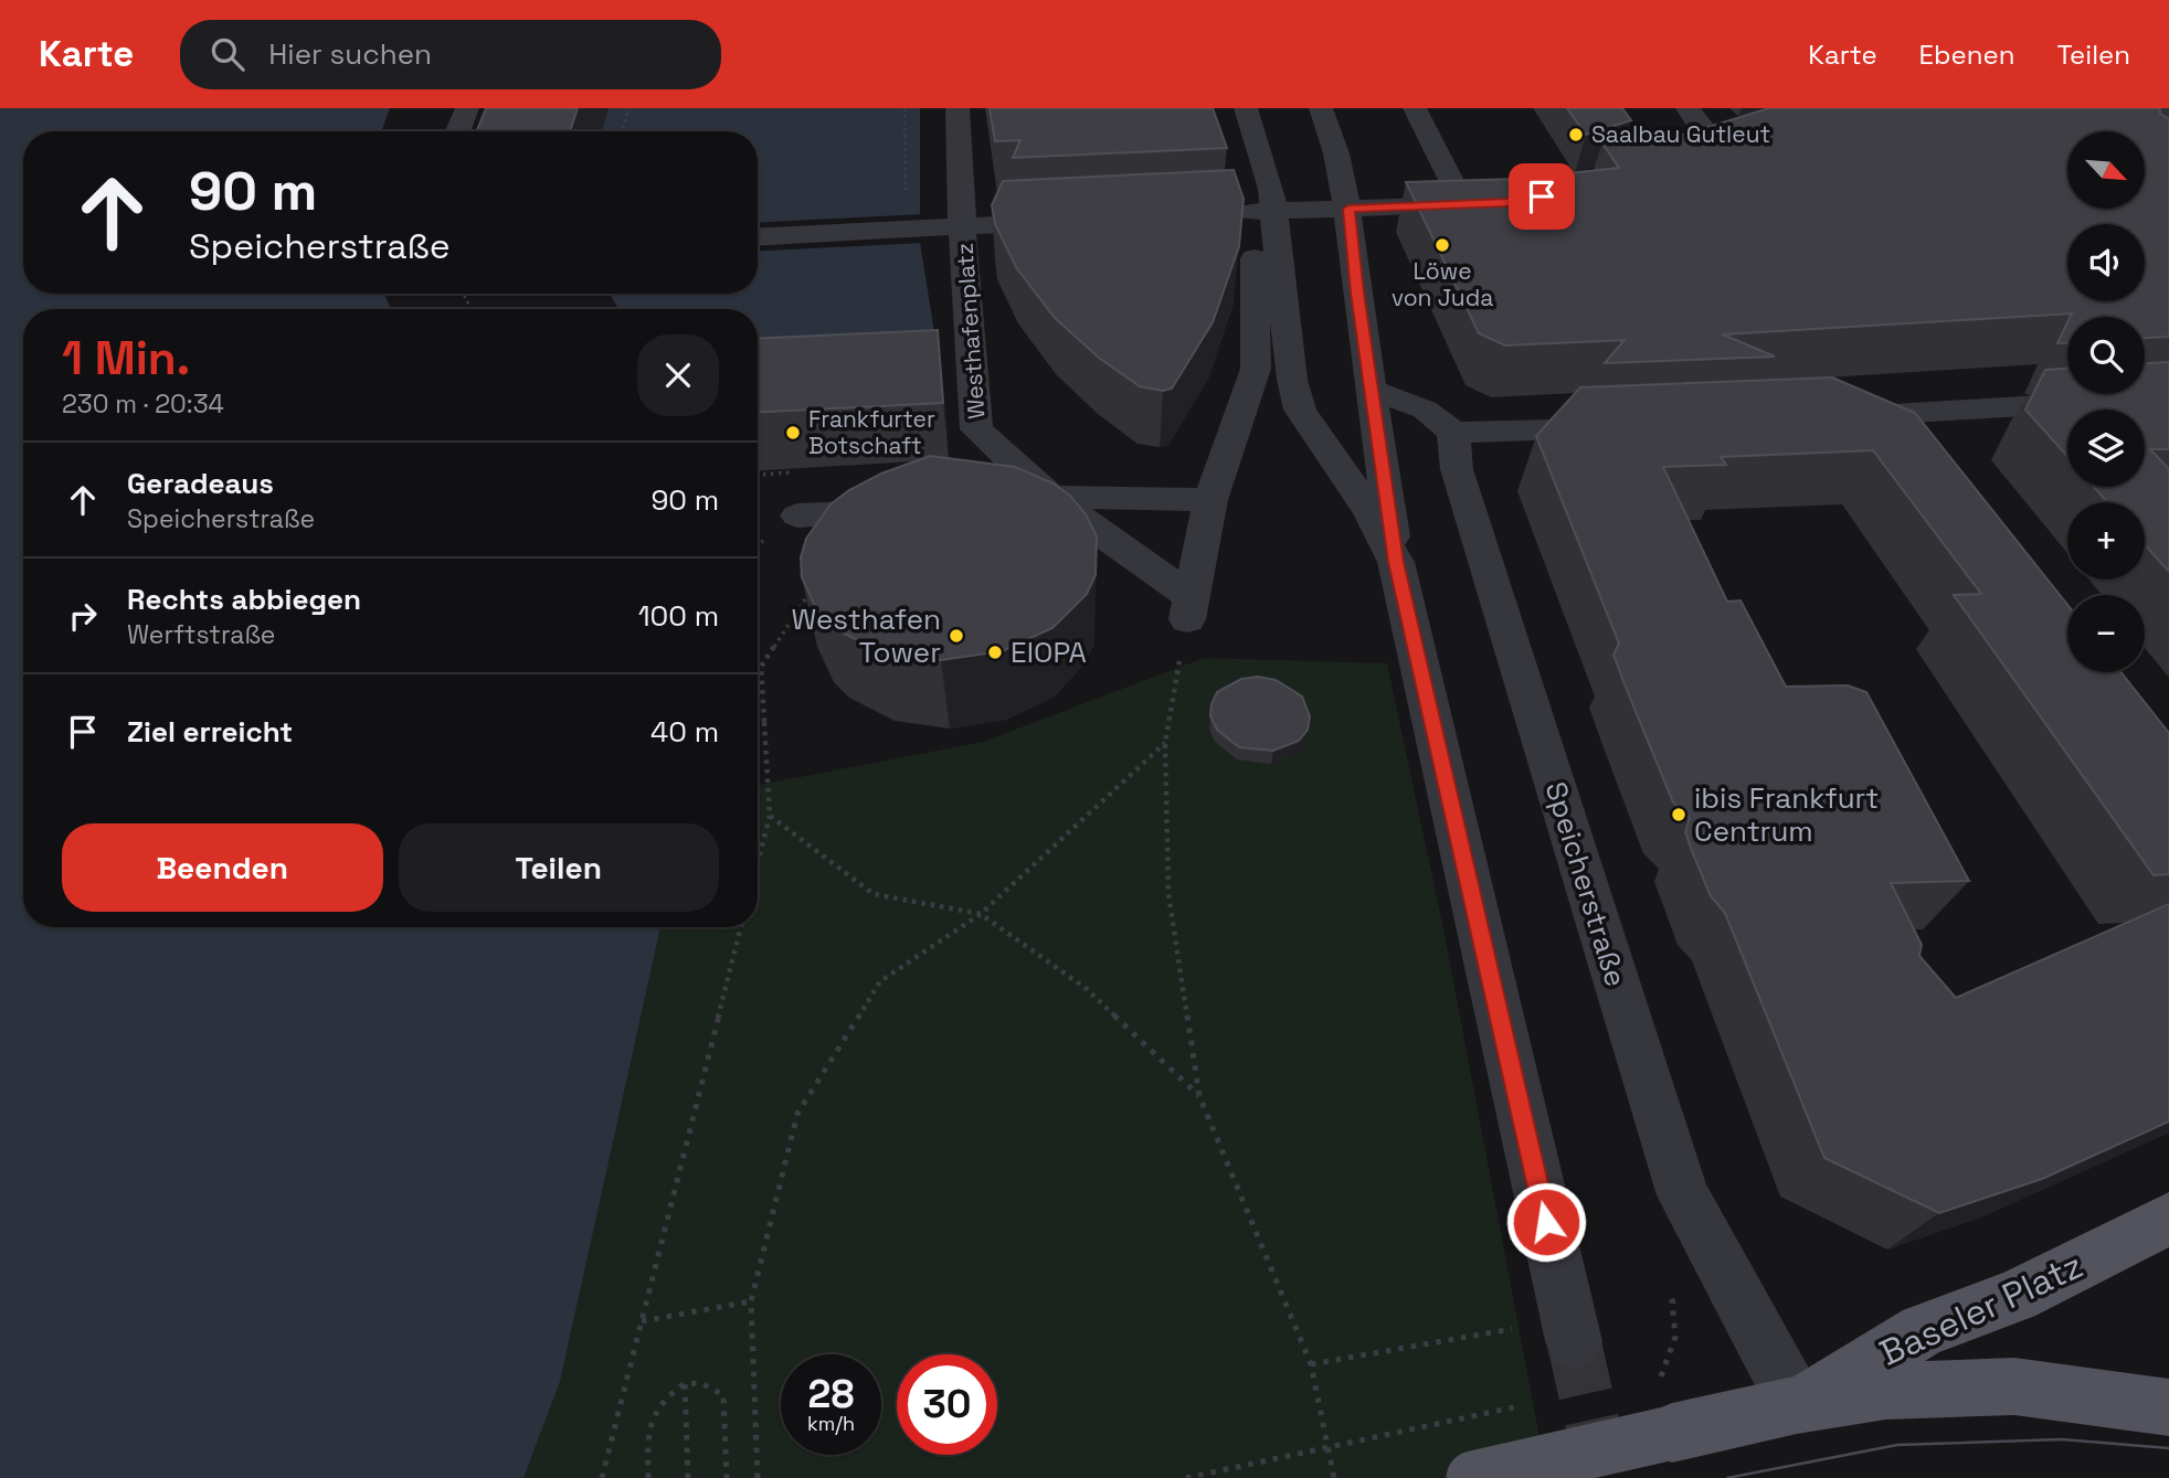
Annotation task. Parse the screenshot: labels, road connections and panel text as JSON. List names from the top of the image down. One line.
{"streets":{"main road":["Baseler Platz"],"street":["Westhafenplatz","Speicherstraße"]},"crossings":[["Speicherstraße","Baseler Platz"]],"places":["Saalbau Gutleut","Löwe von Juda","Frankfurter Botschaft","Westhafen Tower","EIOPA","ibis Frankfurt Centrum"],"north":"bottom right","page":{"header":"Karte","search":"Hier suchen","nav":["Karte","Ebenen","Teilen"],"map_buttons":["+","−"],"turn":["90 m","Speicherstraße"],"heading":["1 Min.","230 m · 20:34"],"list":[{"name":"Geradeaus","note":"Speicherstraße","value":"90 m"},{"name":"Rechts abbiegen","note":"Werftstraße","value":"100 m"},{"name":"Ziel erreicht","value":"40 m"}],"buttons":["Beenden","Teilen"],"speed":"28 km/h","limit":"30"}}
